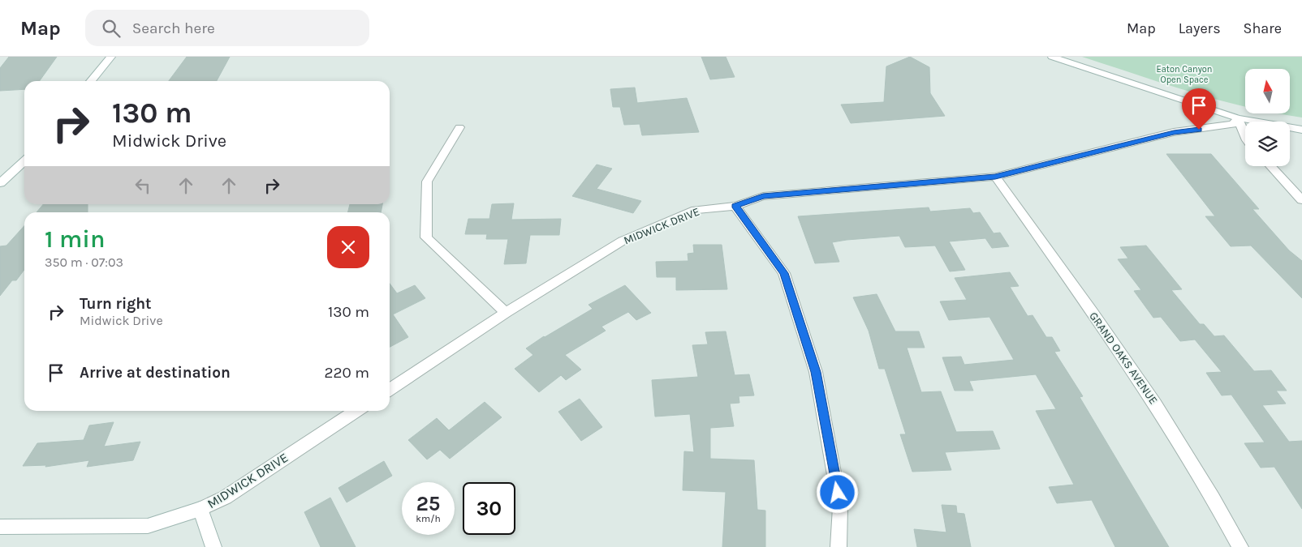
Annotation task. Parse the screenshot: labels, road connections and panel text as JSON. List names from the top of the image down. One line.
{"streets":{"street":["MIDWICK DRIVE","GRAND OAKS AVENUE"]},"crossings":[["MIDWICK DRIVE","GRAND OAKS AVENUE"]],"parks":["Eaton Canyon Open Space"],"north":"top","page":{"header":"Map","search":"Search here","nav":["Map","Layers","Share"],"turn":["130 m","Midwick Drive"],"heading":["1 min","350 m · 07:03"],"list":[{"name":"Turn right","note":"Midwick Drive","value":"130 m"},{"name":"Arrive at destination","value":"220 m"}],"speed":"25 km/h","limit":"30"}}
